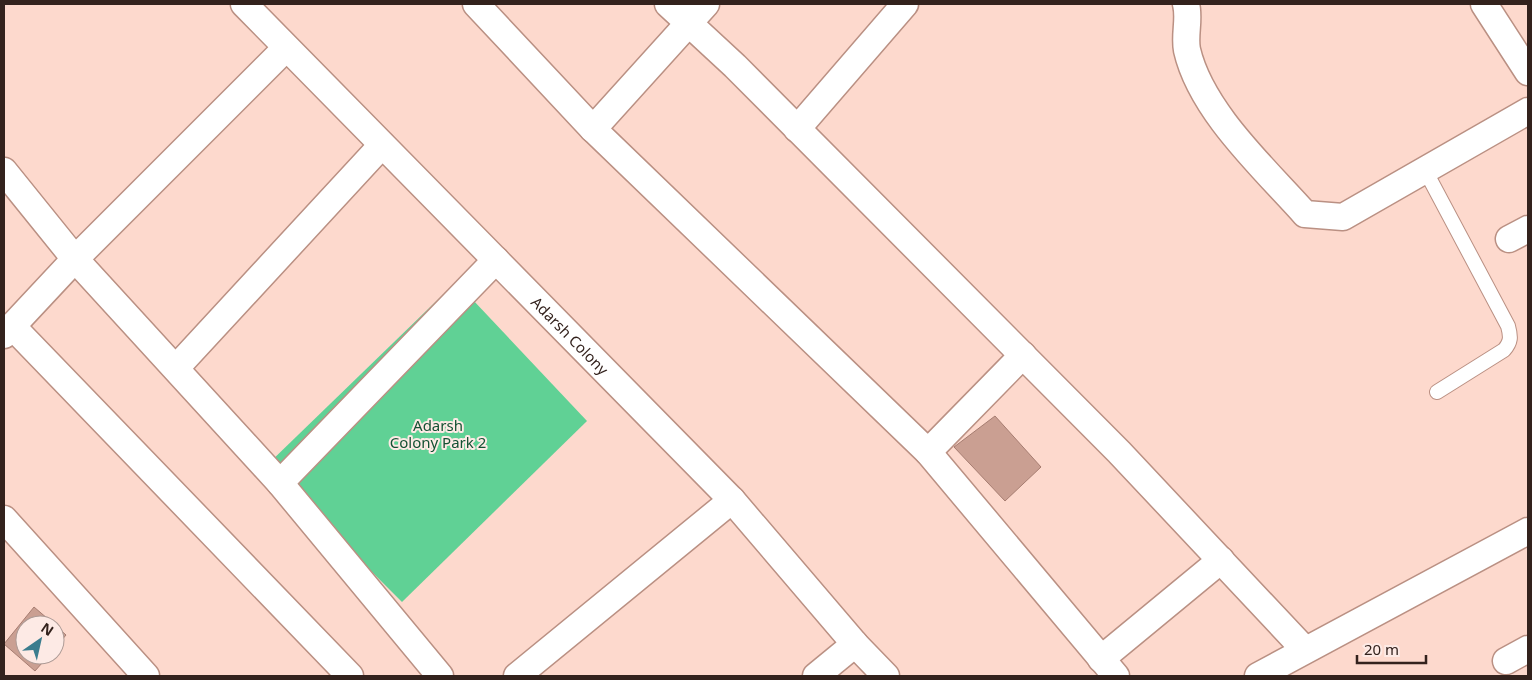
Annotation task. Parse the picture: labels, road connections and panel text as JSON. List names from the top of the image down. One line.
{"streets":{"street":["Adarsh Colony"]},"parks":["Adarsh Colony Park 2"],"scale_bar":"20 m","north":"top right"}
